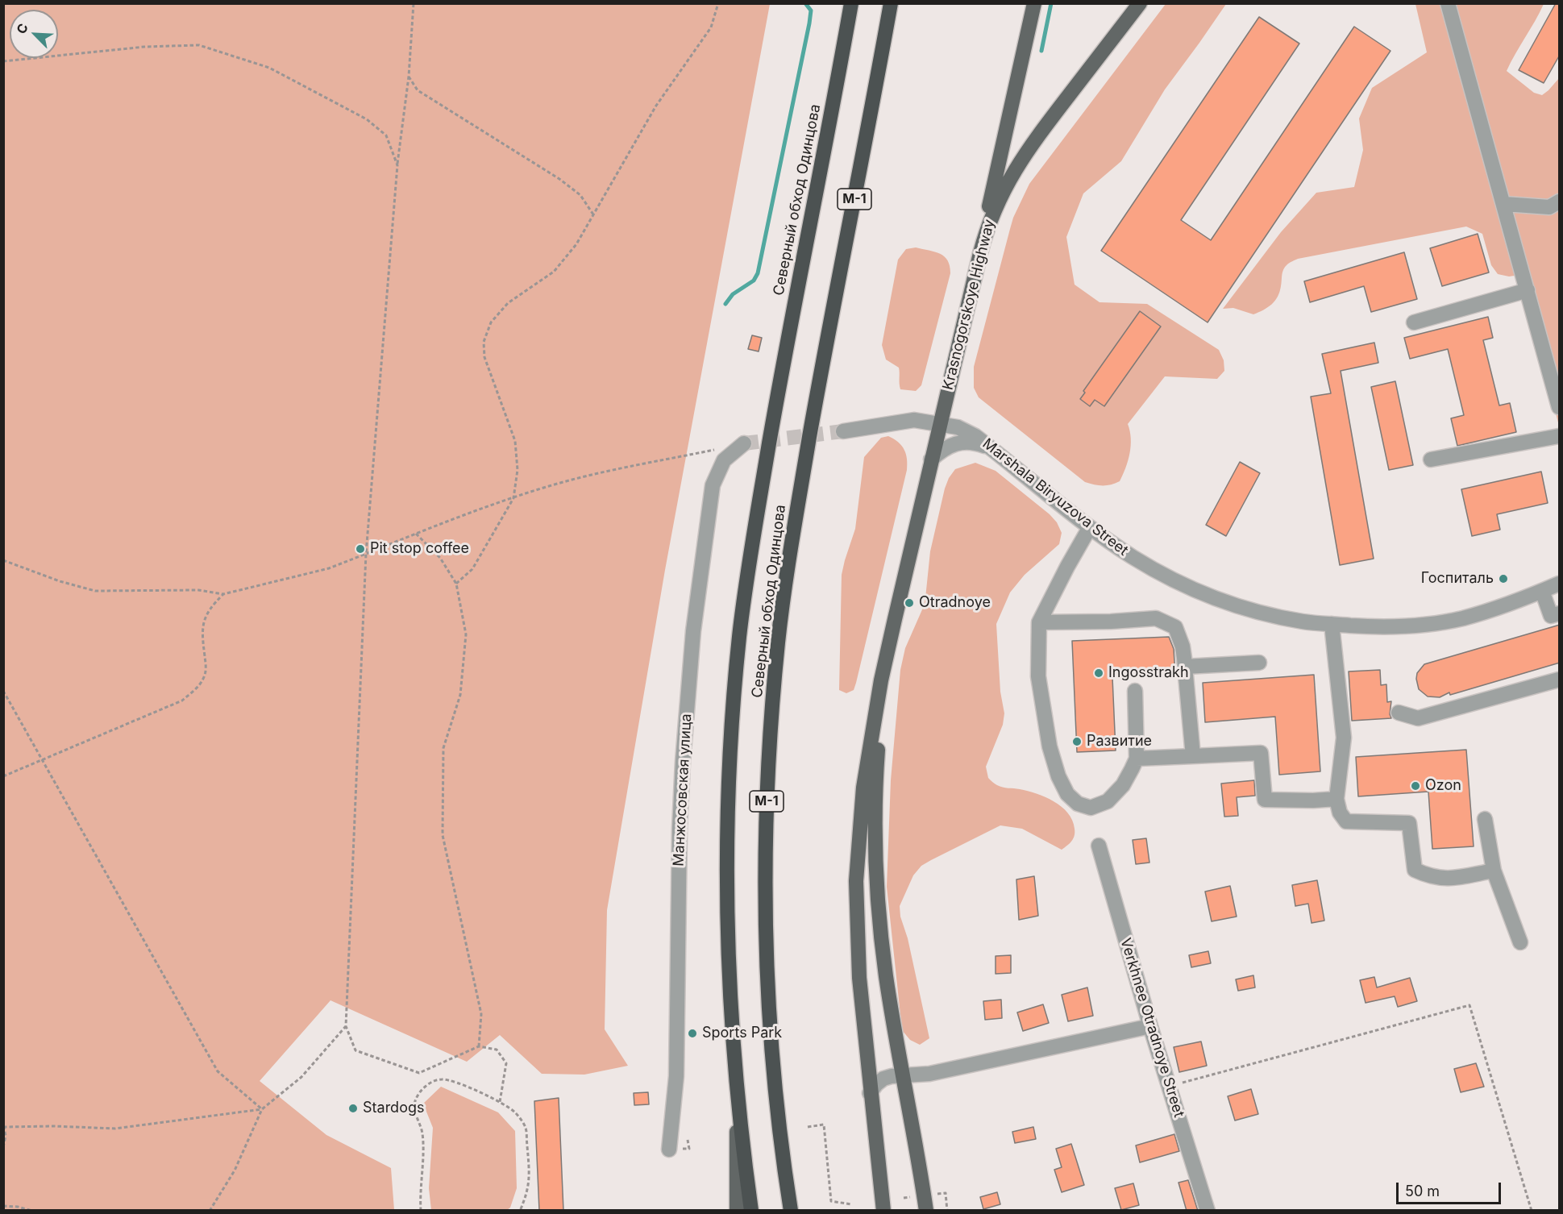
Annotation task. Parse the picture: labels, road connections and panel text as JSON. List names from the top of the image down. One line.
{"streets":{"highway":["М-1","Северный обход Одинцова"],"main road":["Krasnogorskoye Highway"],"street":["Marshala Biryuzova Street","Манжосовская улица","Verkhnee Otradnoye Street"]},"crossings":[["Krasnogorskoye Highway","Marshala Biryuzova Street"]],"places":["Pit stop coffee","Госпиталь","Otradnoye","Ingosstrakh","Развитие","Ozon","Sports Park","Stardogs"],"scale_bar":"50 m","north":"top left"}
